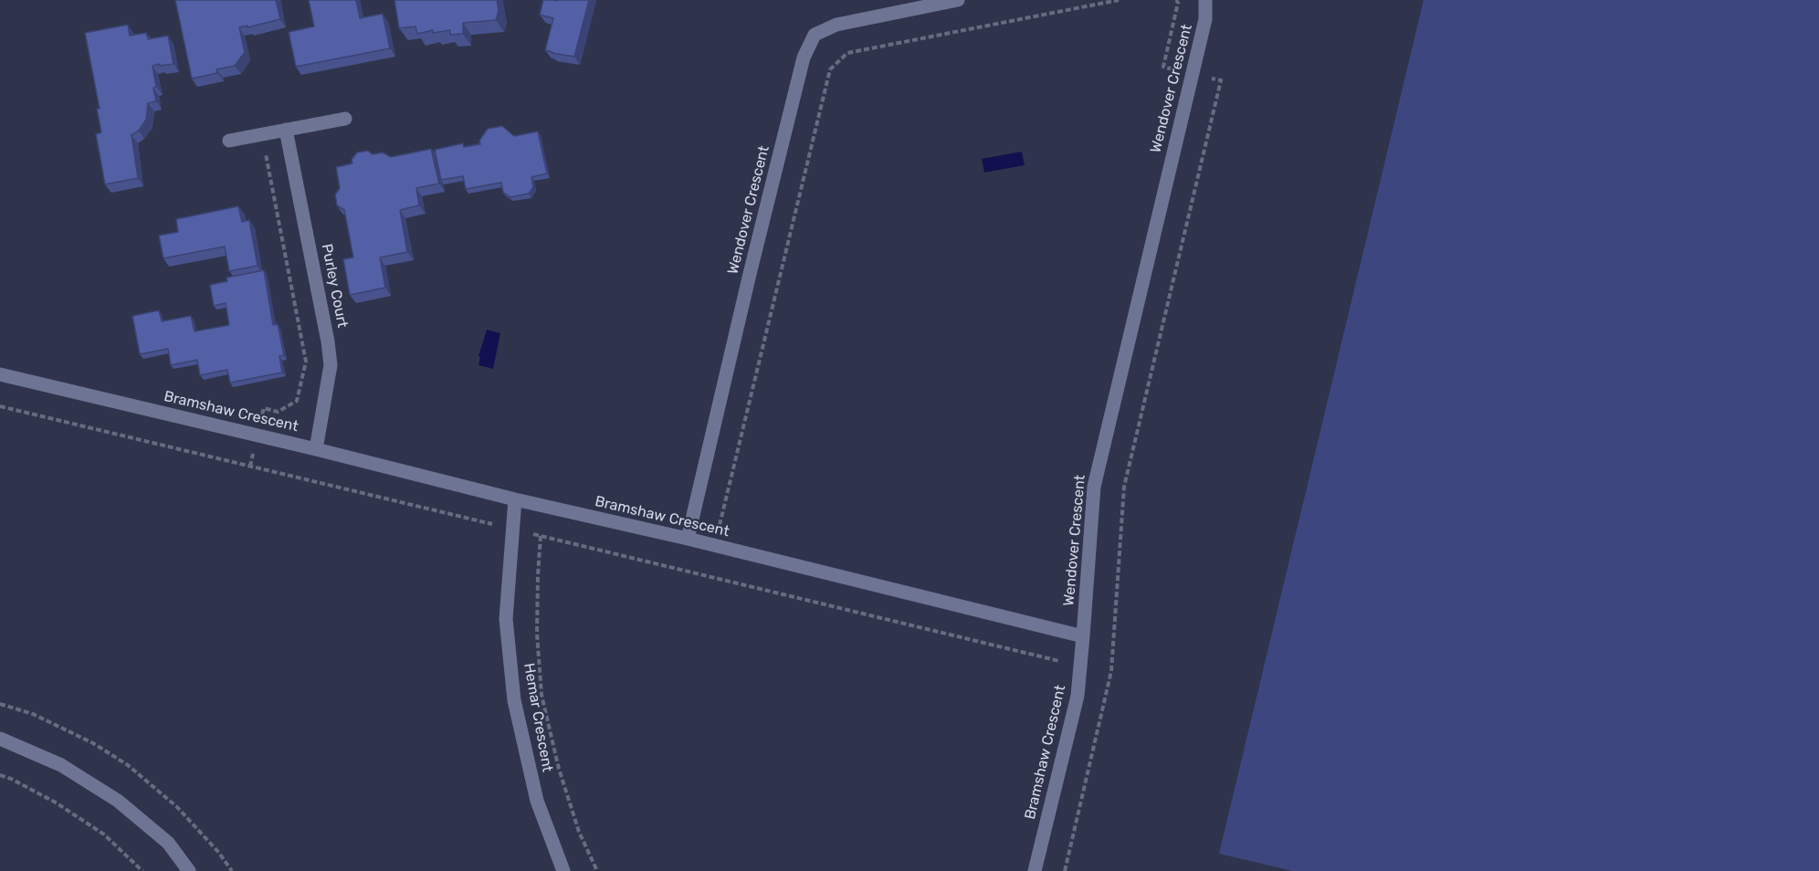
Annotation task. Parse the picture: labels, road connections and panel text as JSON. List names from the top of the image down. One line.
{"streets":{"street":["Wendover Crescent","Purley Court","Bramshaw Crescent","Hemar Crescent"]},"crossings":[["Wendover Crescent","Bramshaw Crescent"],["Purley Court","Bramshaw Crescent"],["Bramshaw Crescent","Hemar Crescent"]]}
